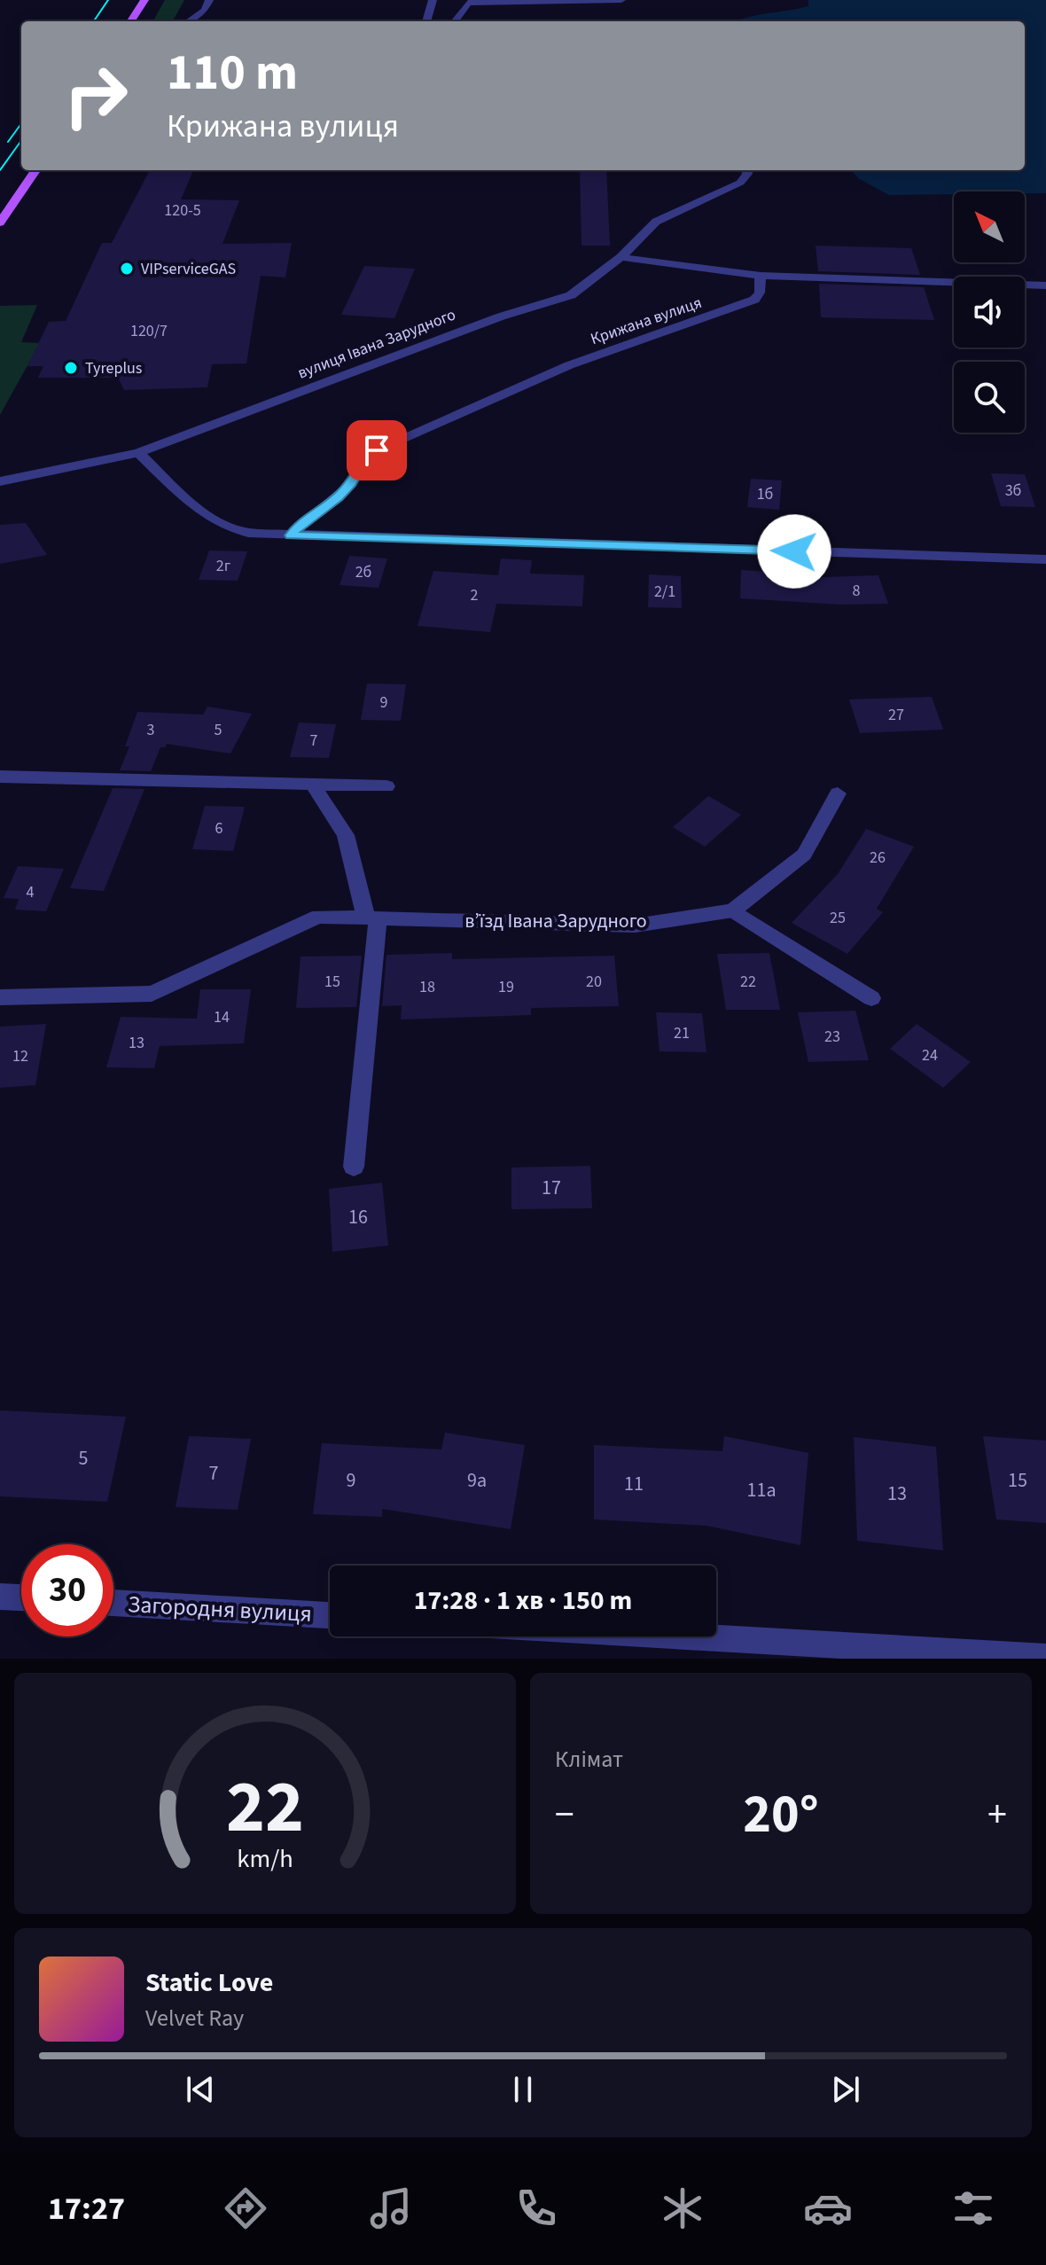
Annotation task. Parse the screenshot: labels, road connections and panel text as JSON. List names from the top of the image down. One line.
{"streets":{"street":["Крижана вулиця","вулиця Івана Зарудного","в’їзд Івана Зарудного","Загородня вулиця"]},"places":["VIPserviceGAS","Tyreplus"],"house_numbers":["120-5","120/7","3б","1б","2г","2б","8","2/1","2","9","27","3","5","7","6","26","4","25","15","20","22","18","19","14","21","23","13","24","12","17","16","5","7","9","9а","15","11","11а","13"],"north":"top left","page":{"turn":["110 m","Крижана вулиця"],"limit":"30","trip":"17:28 · 1 хв · 150 m","tile":"Клімат","heat":["−","20°","+"],"song":["Static Love","Velvet Ray"],"tabs":"17:27","gauge":["22","km/h"]}}
